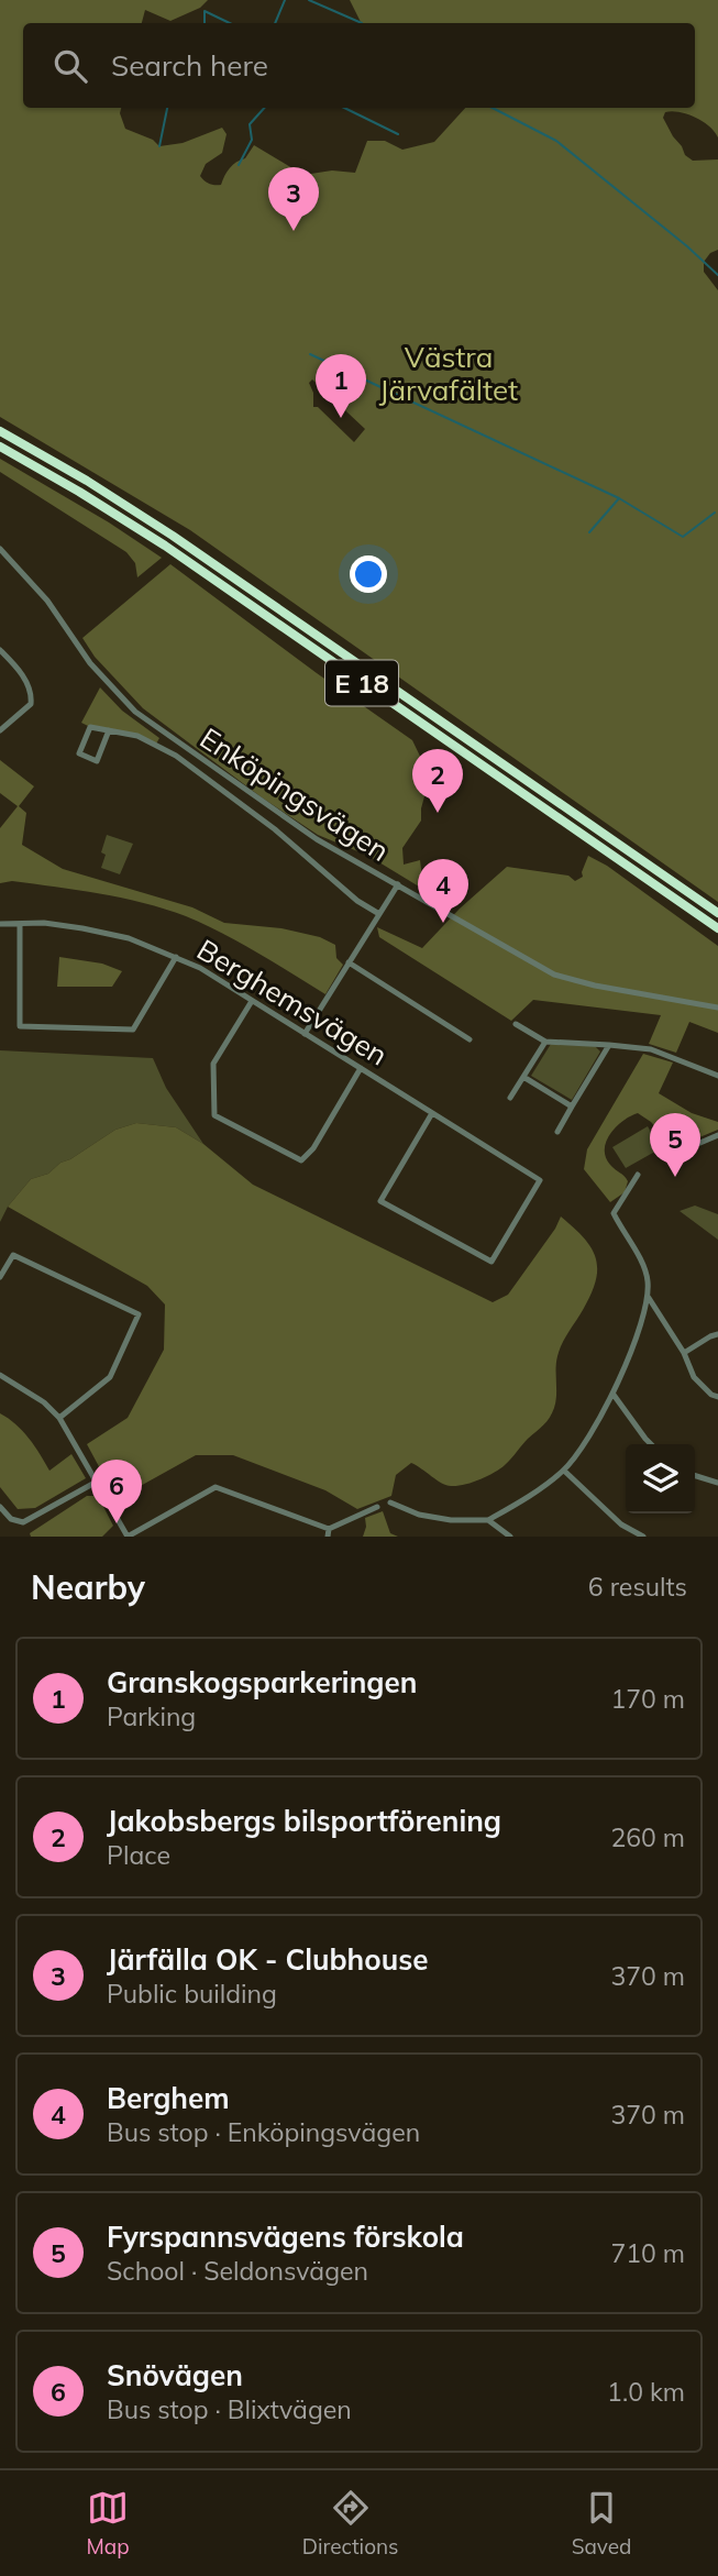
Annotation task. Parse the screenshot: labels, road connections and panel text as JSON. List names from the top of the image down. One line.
{"streets":{"highway":["E 18"],"street":["Enköpingsvägen","Berghemsvägen"]},"parks":["Västra Järvafältet"],"page":{"search":"Search here","pins":["3","1","2","4","5","6"],"heading":["Nearby","6 results"],"list":[{"mark":"1","name":"Granskogsparkeringen","note":"Parking","value":"170 m"},{"mark":"2","name":"Jakobsbergs bilsportförening","note":"Place","value":"260 m"},{"mark":"3","name":"Järfälla OK - Clubhouse","note":"Public building","value":"370 m"},{"mark":"4","name":"Berghem","note":"Bus stop · Enköpingsvägen","value":"370 m"},{"mark":"5","name":"Fyrspannsvägens förskola","note":"School · Seldonsvägen","value":"710 m"},{"mark":"6","name":"Snövägen","note":"Bus stop · Blixtvägen","value":"1.0 km"}],"nav":["Map","Directions","Saved"]}}
